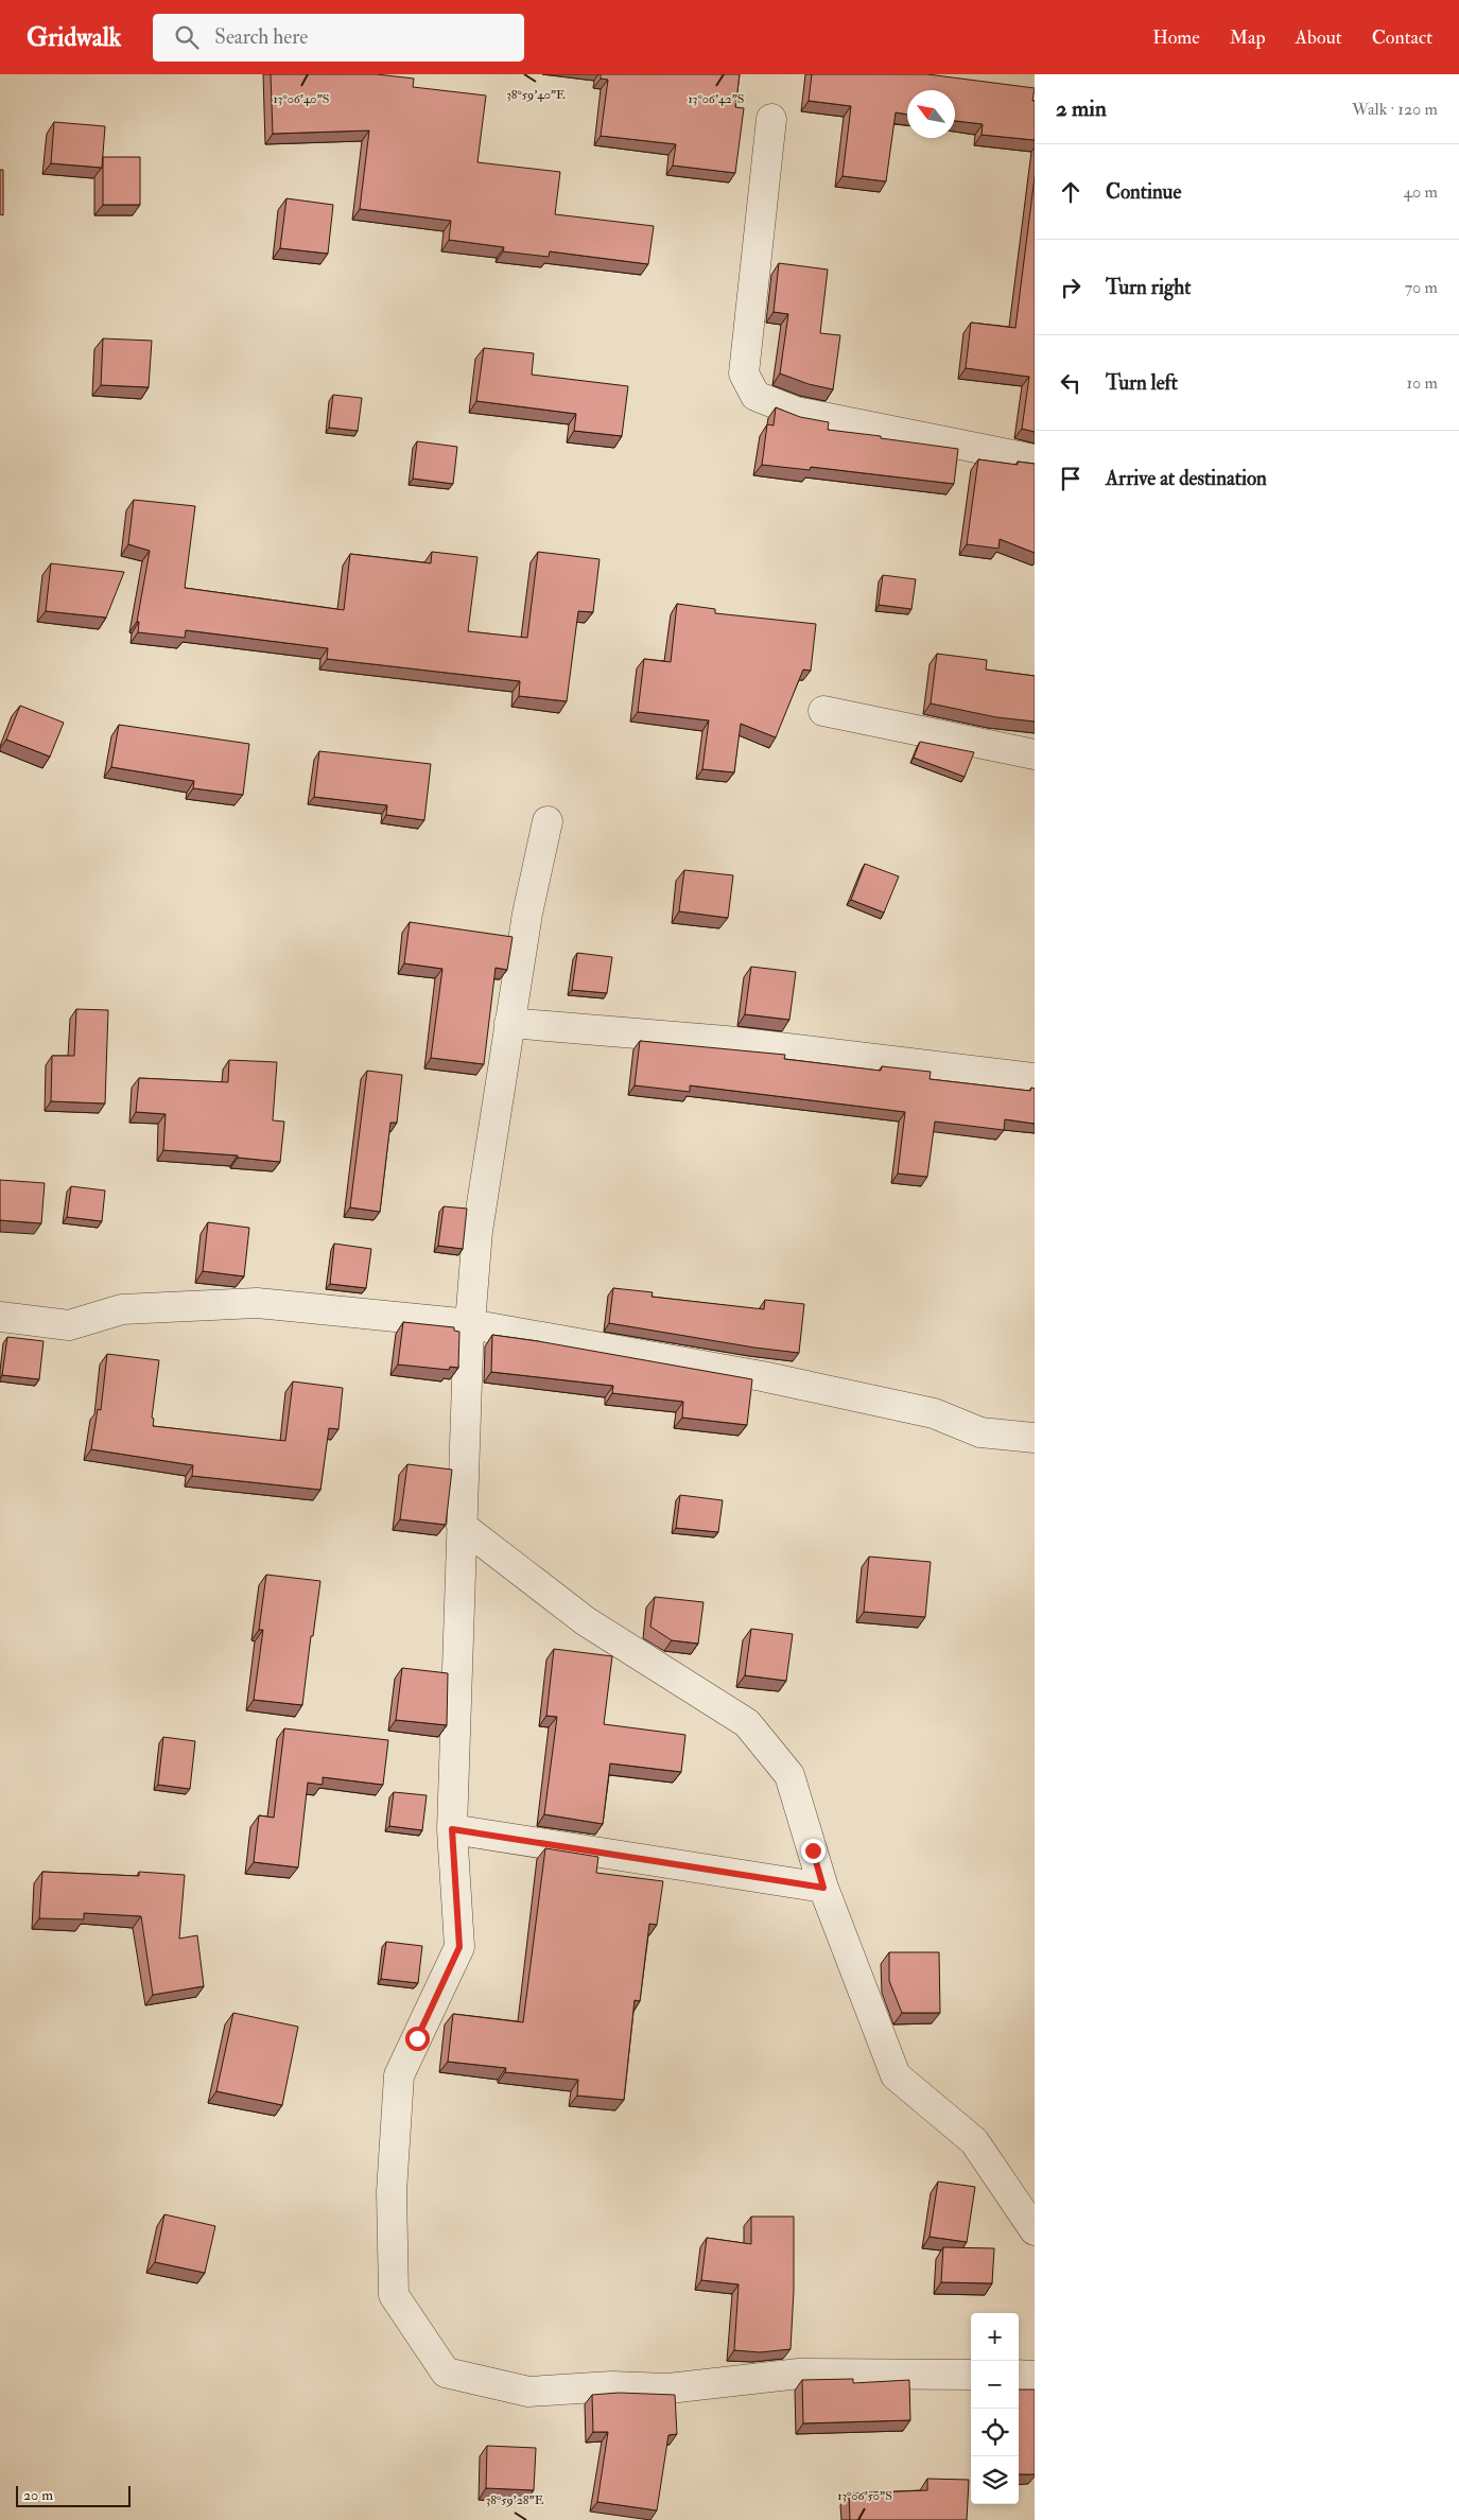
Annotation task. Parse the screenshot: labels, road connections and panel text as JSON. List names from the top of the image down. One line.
{"scale_bar":"20 m","north":"top left","page":{"header":"Gridwalk","search":"Search here","nav":["Home","Map","About","Contact"],"heading":["2 min","Walk · 120 m"],"list":[["Continue","40 m"],["Turn right","70 m"],["Turn left","10 m"],"Arrive at destination"],"map_buttons":["+","−"],"scale":"20 m"},"coordinates":["38°59'40\"E","13°06'40\"S","13°06'42\"S","13°06'50\"S","38°59'28\"E"]}
